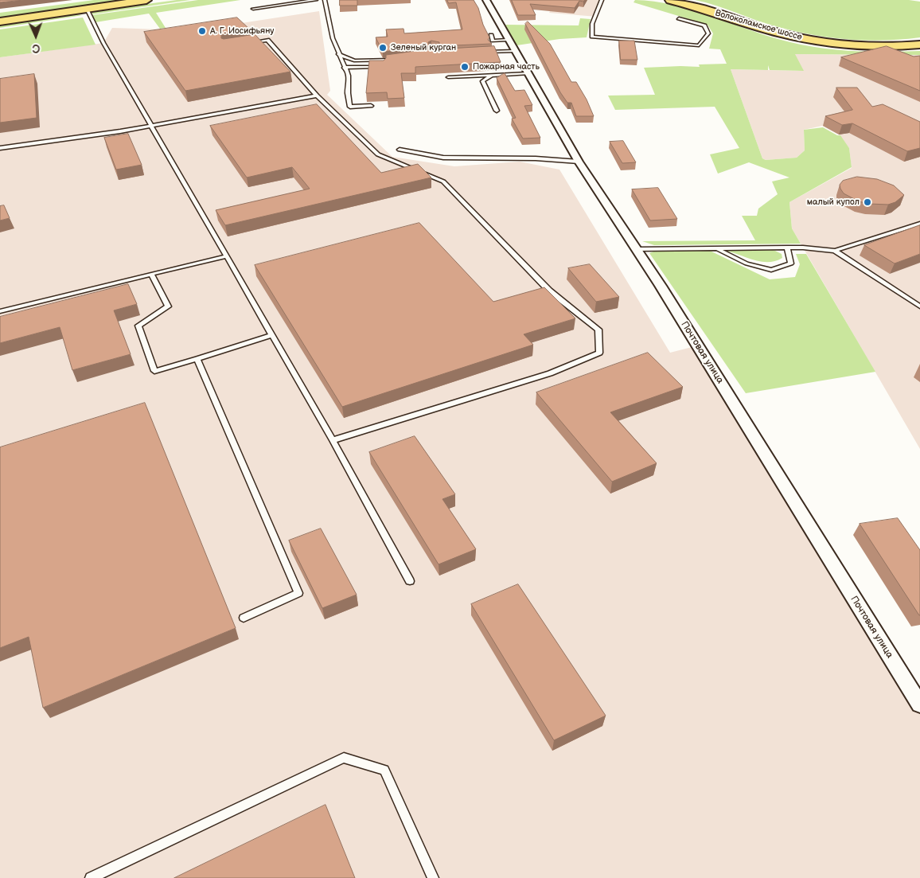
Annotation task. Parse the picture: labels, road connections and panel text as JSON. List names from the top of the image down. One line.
{"streets":{"main road":["Волоколамское шоссе"],"street":["Почтовая улица"]},"places":["А. Г. Иосифьяну","Зеленый курган","Пожарная часть","малый купол"],"north":"bottom"}
